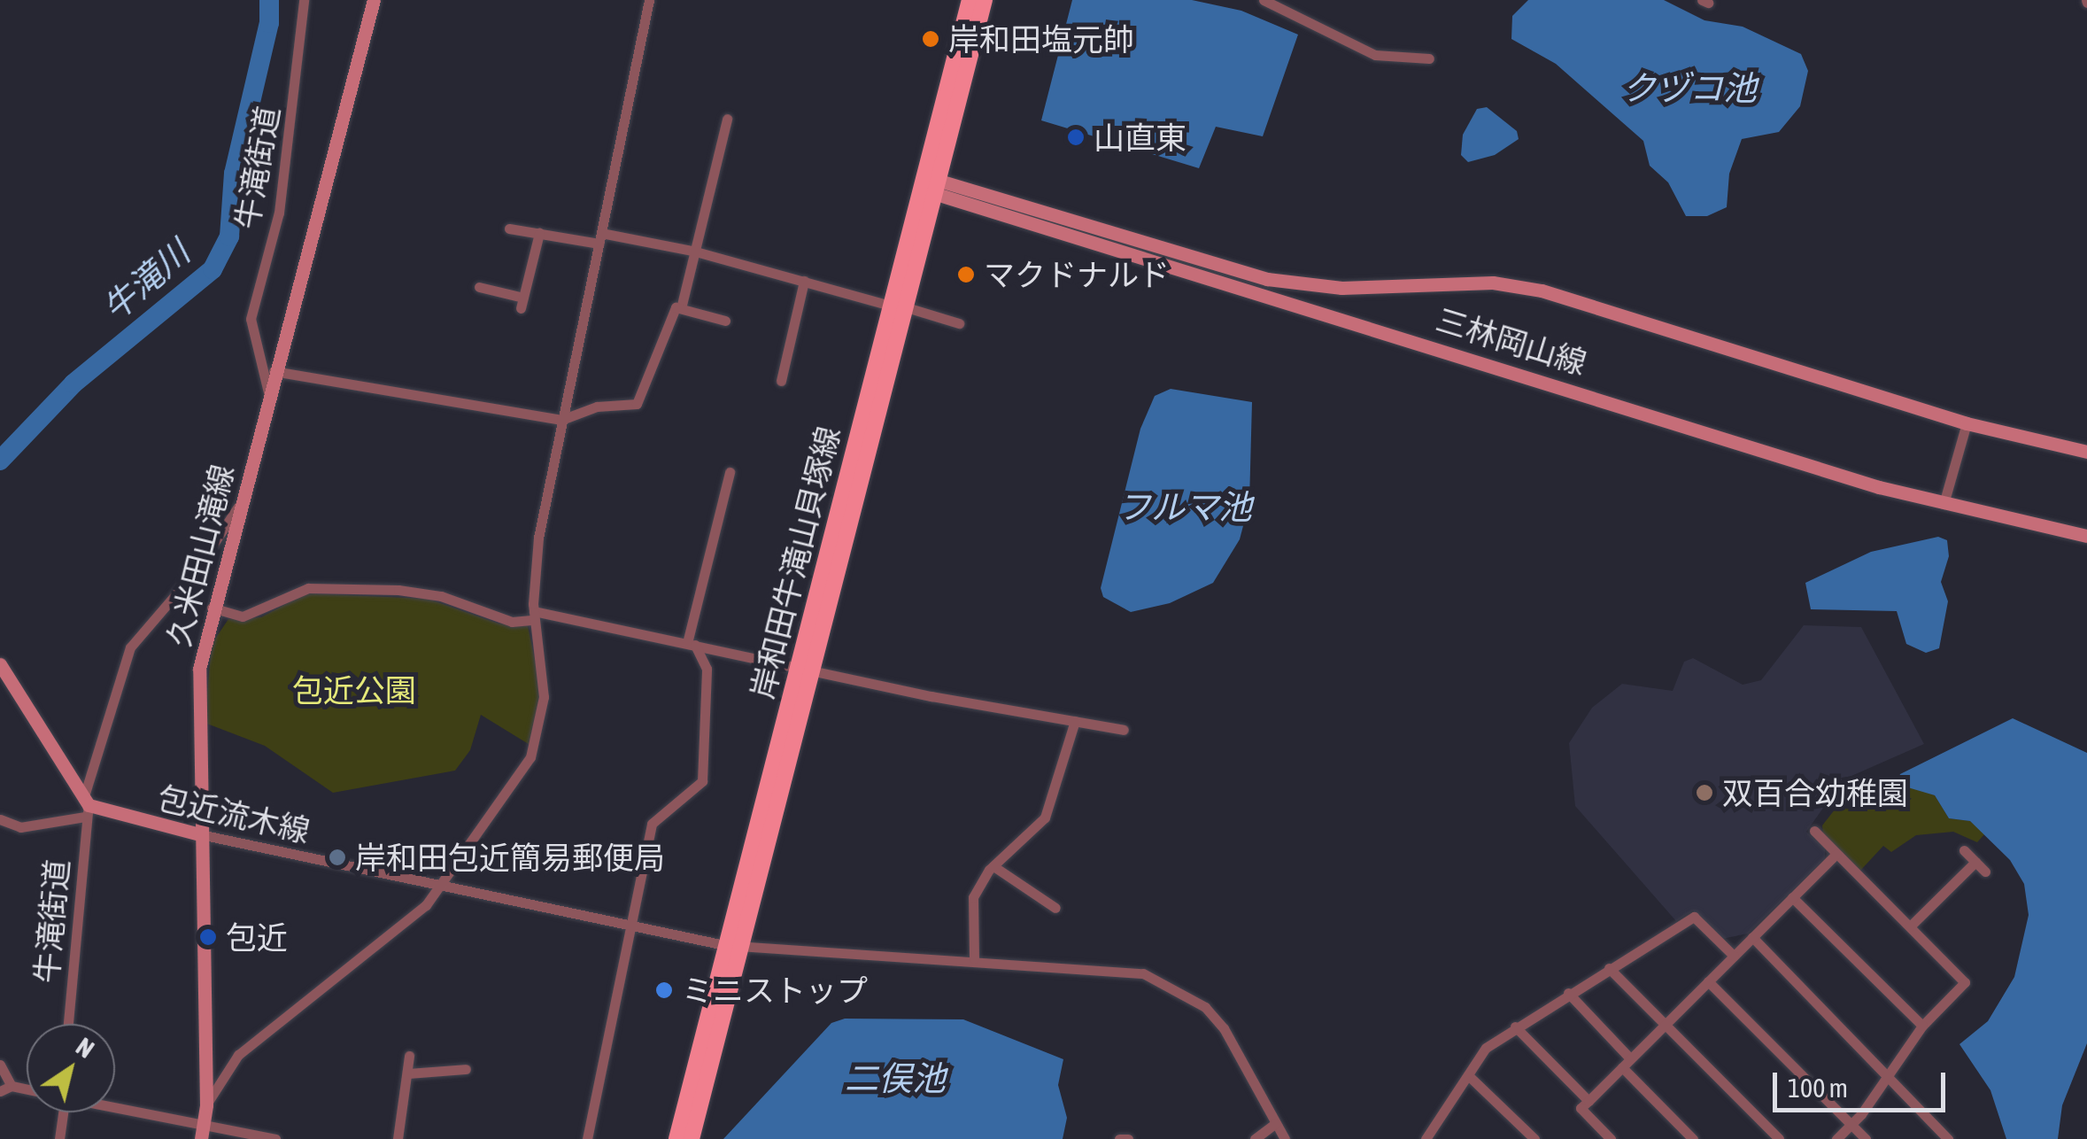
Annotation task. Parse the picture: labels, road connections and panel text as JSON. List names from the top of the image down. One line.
{"streets":{"main road":["三林岡山線","久米田山滝線","岸和田牛滝山貝塚線","包近流木線"],"street":["牛滝街道"]},"crossings":[["牛滝街道","久米田山滝線"],["牛滝街道","包近流木線"],["三林岡山線","岸和田牛滝山貝塚線"],["久米田山滝線","包近流木線"],["岸和田牛滝山貝塚線","包近流木線"]],"water":["クヅコ池","牛滝川","フルマ池","二俣池"],"parks":["包近公園"],"places":["岸和田塩元帥","山直東","マクドナルド","双百合幼稚園","岸和田包近簡易郵便局","包近","ミニストップ"],"scale_bar":"100 m","north":"top right"}
